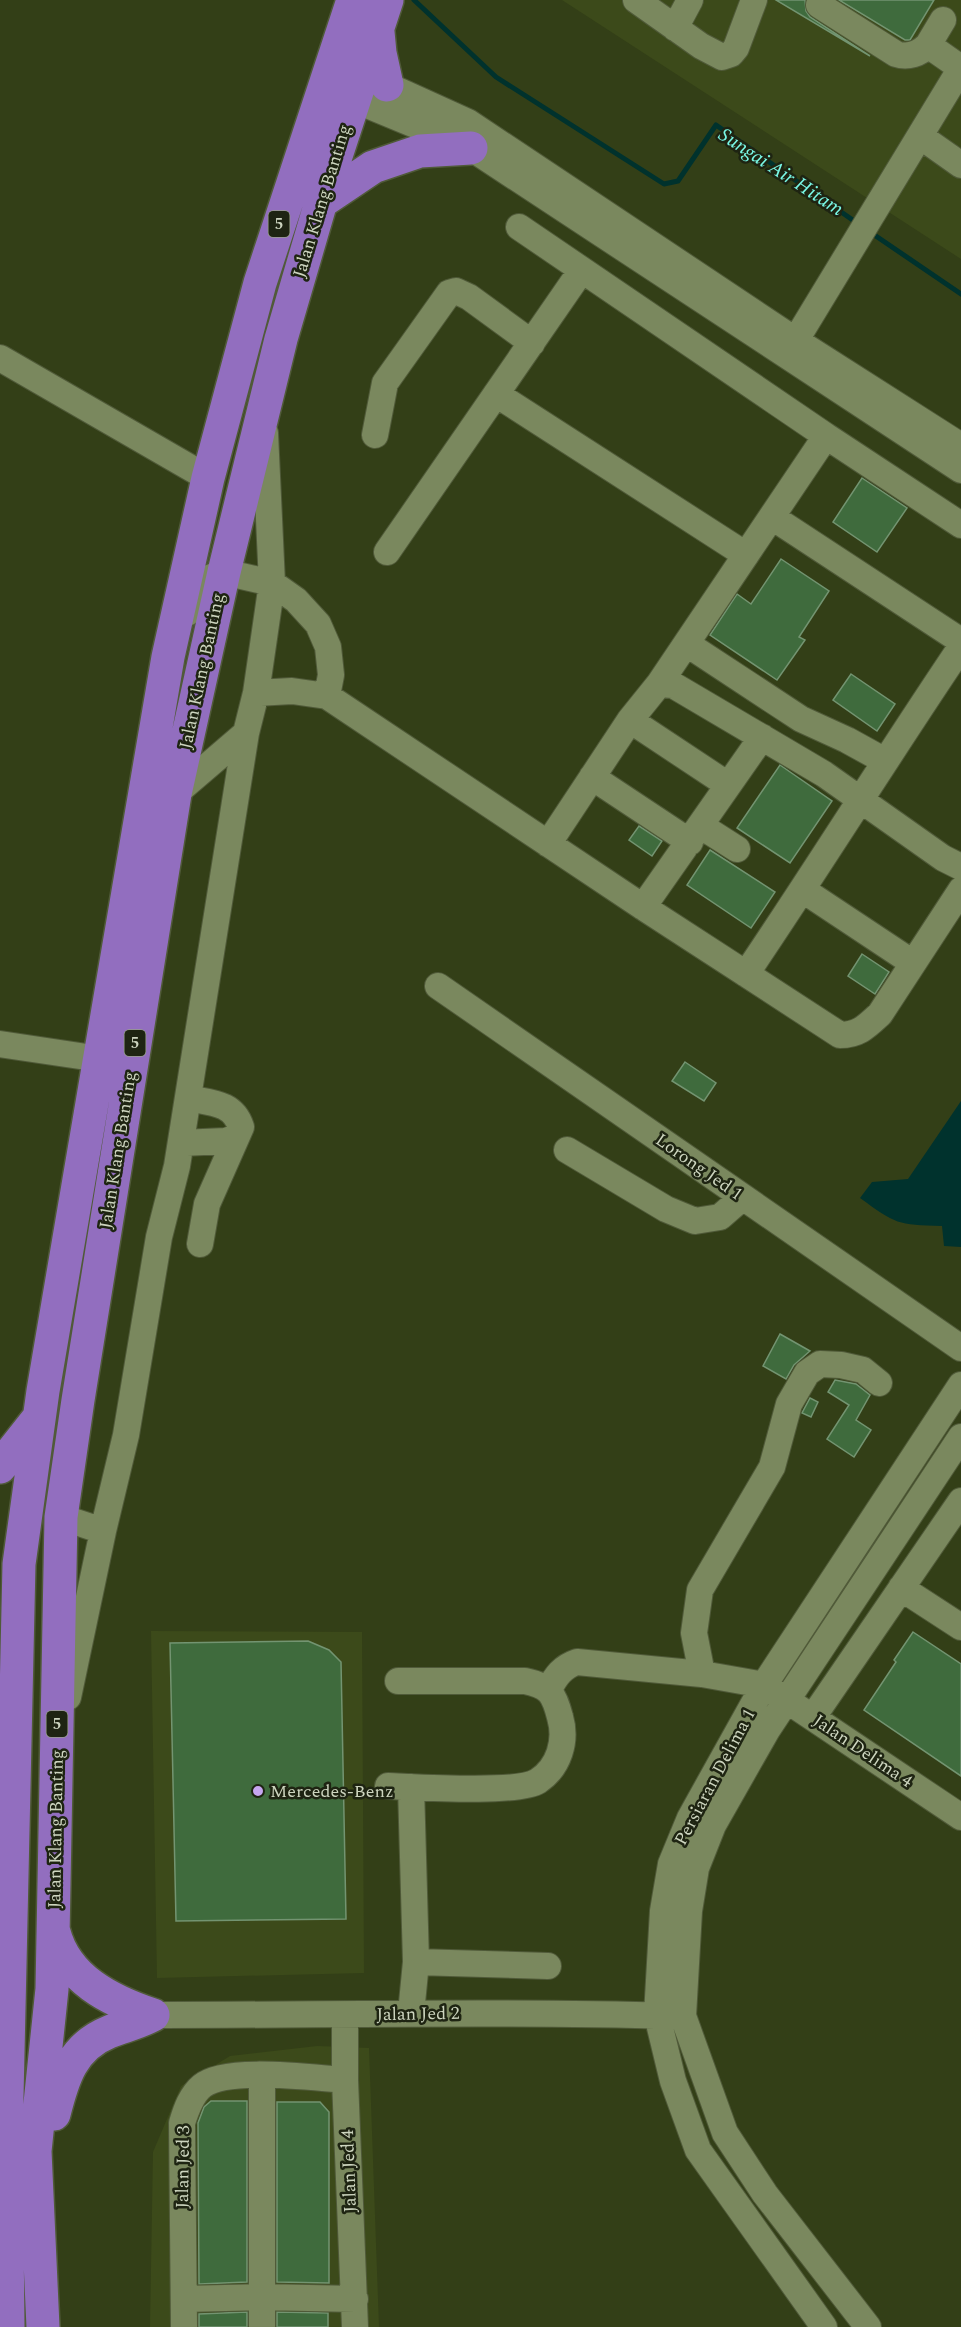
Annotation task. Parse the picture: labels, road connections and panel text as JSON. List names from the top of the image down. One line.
{"streets":{"highway":["Jalan Klang Banting","5"],"street":["Lorong Jed 1","Jalan Delima 4","Persiaran Delima 1","Jalan Jed 2","Jalan Jed 3","Jalan Jed 4"]},"crossings":[["Jalan Delima 4","Persiaran Delima 1"],["Persiaran Delima 1","Jalan Jed 2"],["Jalan Jed 2","Jalan Jed 4"],["Jalan Jed 3","Jalan Jed 4"]],"water":["Sungai Air Hitam"],"places":["Mercedes-Benz"]}
